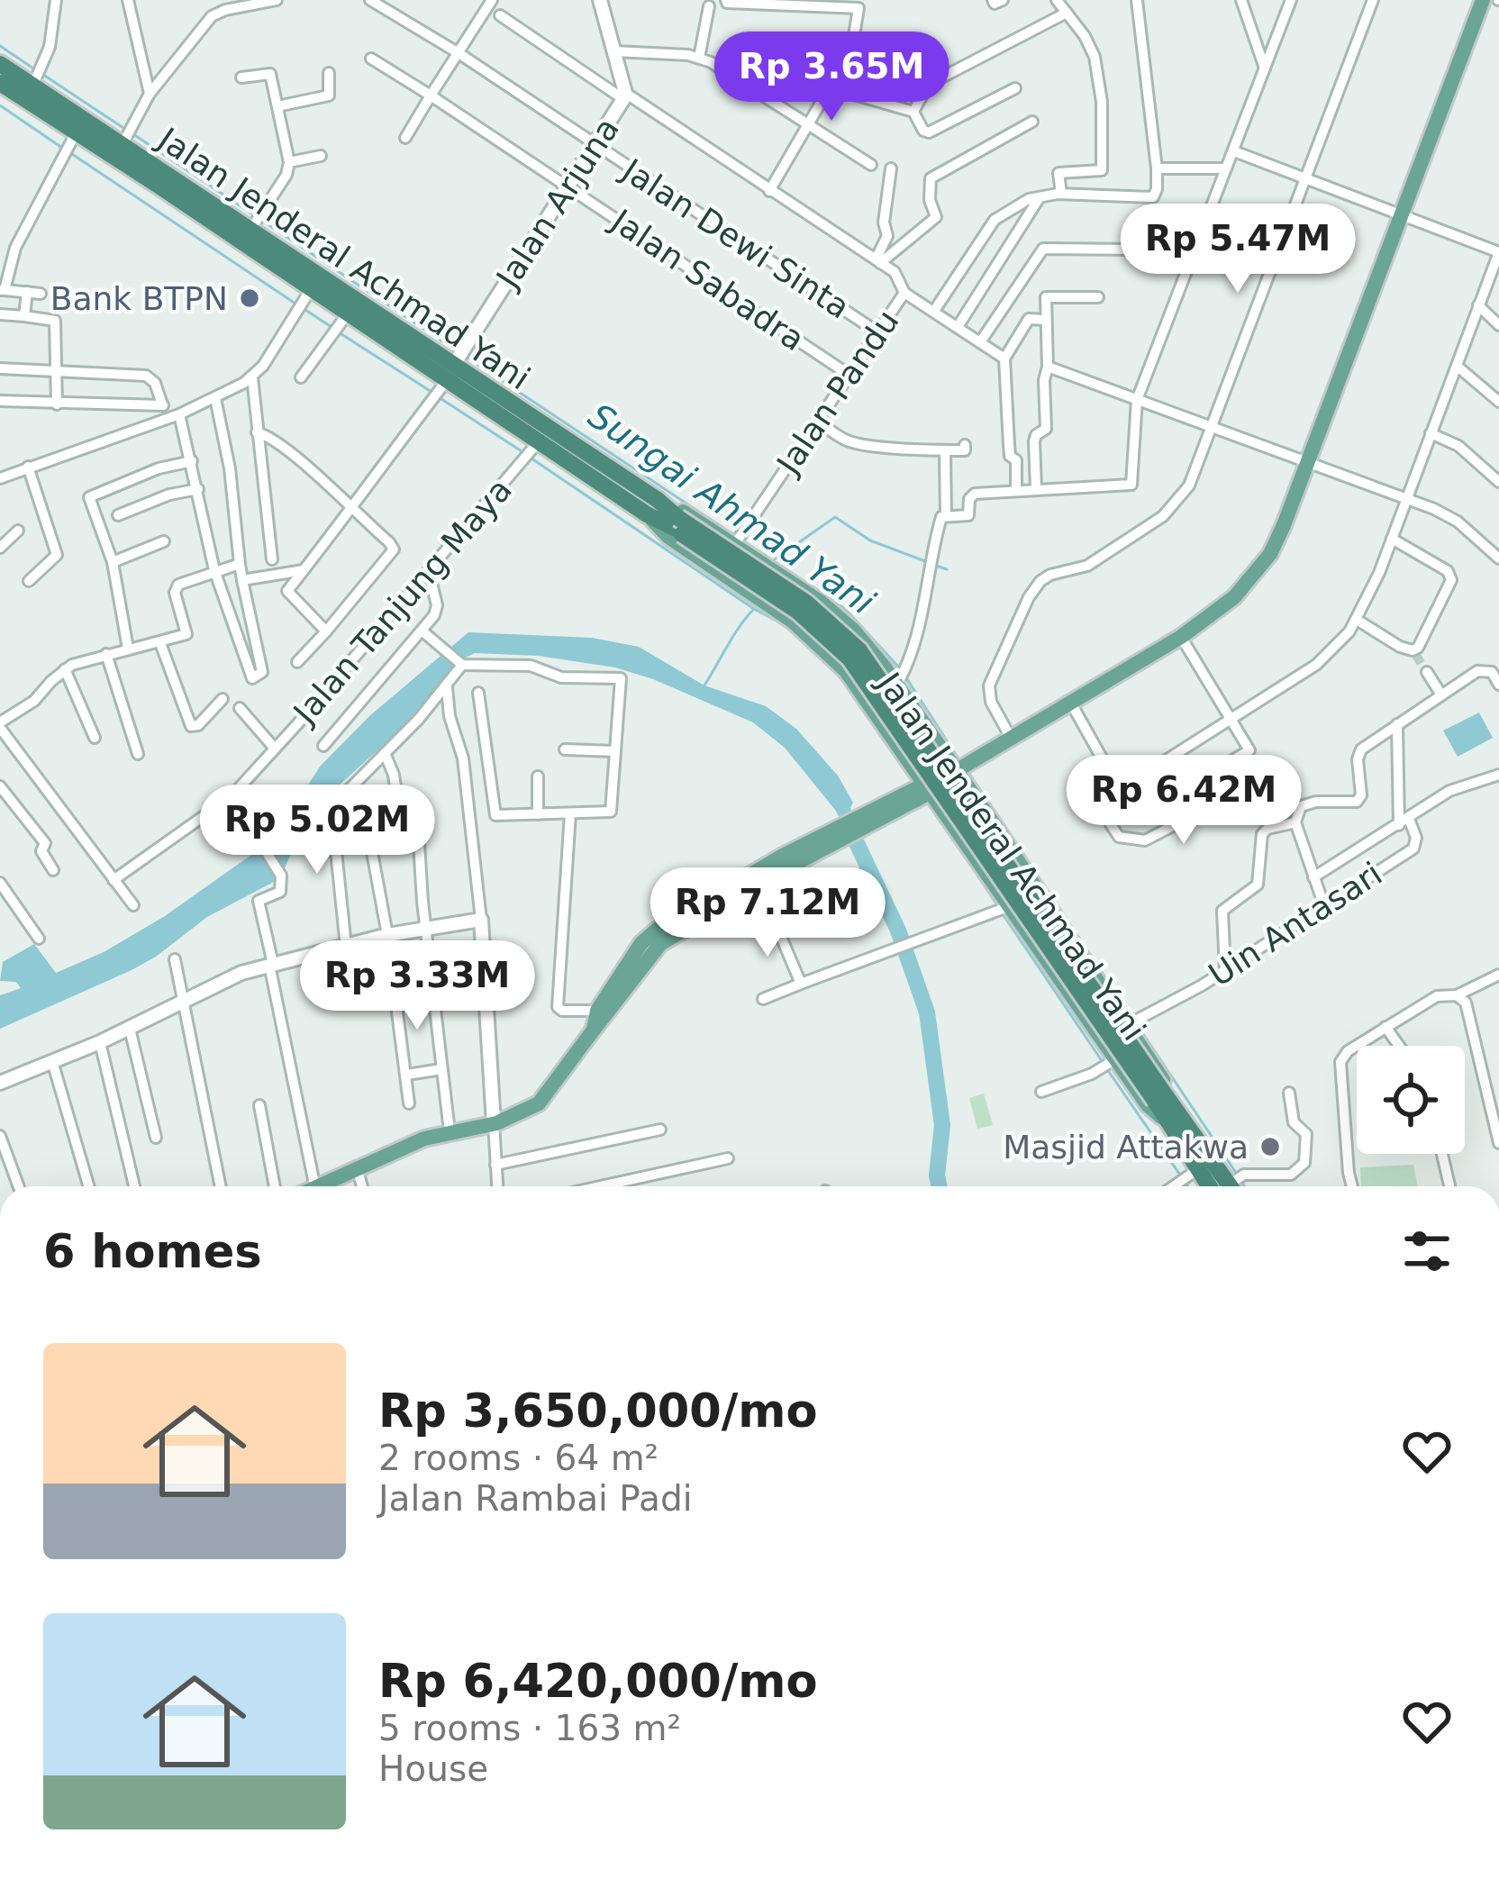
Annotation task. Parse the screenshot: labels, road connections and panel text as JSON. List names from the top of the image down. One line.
{"streets":{"highway":["Jalan Jenderal Achmad Yani"],"street":["Jalan Arjuna","Jalan Dewi Sinta","Jalan Sabadra","Jalan Pandu","Jalan Tanjung Maya","Uin Antasari"]},"crossings":[["Jalan Arjuna","Jalan Dewi Sinta"],["Jalan Arjuna","Jalan Jenderal Achmad Yani"],["Jalan Arjuna","Jalan Sabadra"],["Jalan Dewi Sinta","Jalan Pandu"],["Jalan Jenderal Achmad Yani","Jalan Pandu"],["Jalan Jenderal Achmad Yani","Jalan Tanjung Maya"],["Jalan Jenderal Achmad Yani","Uin Antasari"],["Jalan Sabadra","Jalan Pandu"]],"water":["Sungai Ahmad Yani"],"places":["Bank BTPN","Masjid Attakwa"],"page":{"price":["Rp 3.65M","Rp 5.47M","Rp 6.42M","Rp 5.02M","Rp 7.12M","Rp 3.33M"],"heading":"6 homes","list":[{"name":"Rp 3,650,000/mo","note":"2 rooms · 64 m² · Jalan Rambai Padi"},{"name":"Rp 6,420,000/mo","note":"5 rooms · 163 m² · House"}]}}
